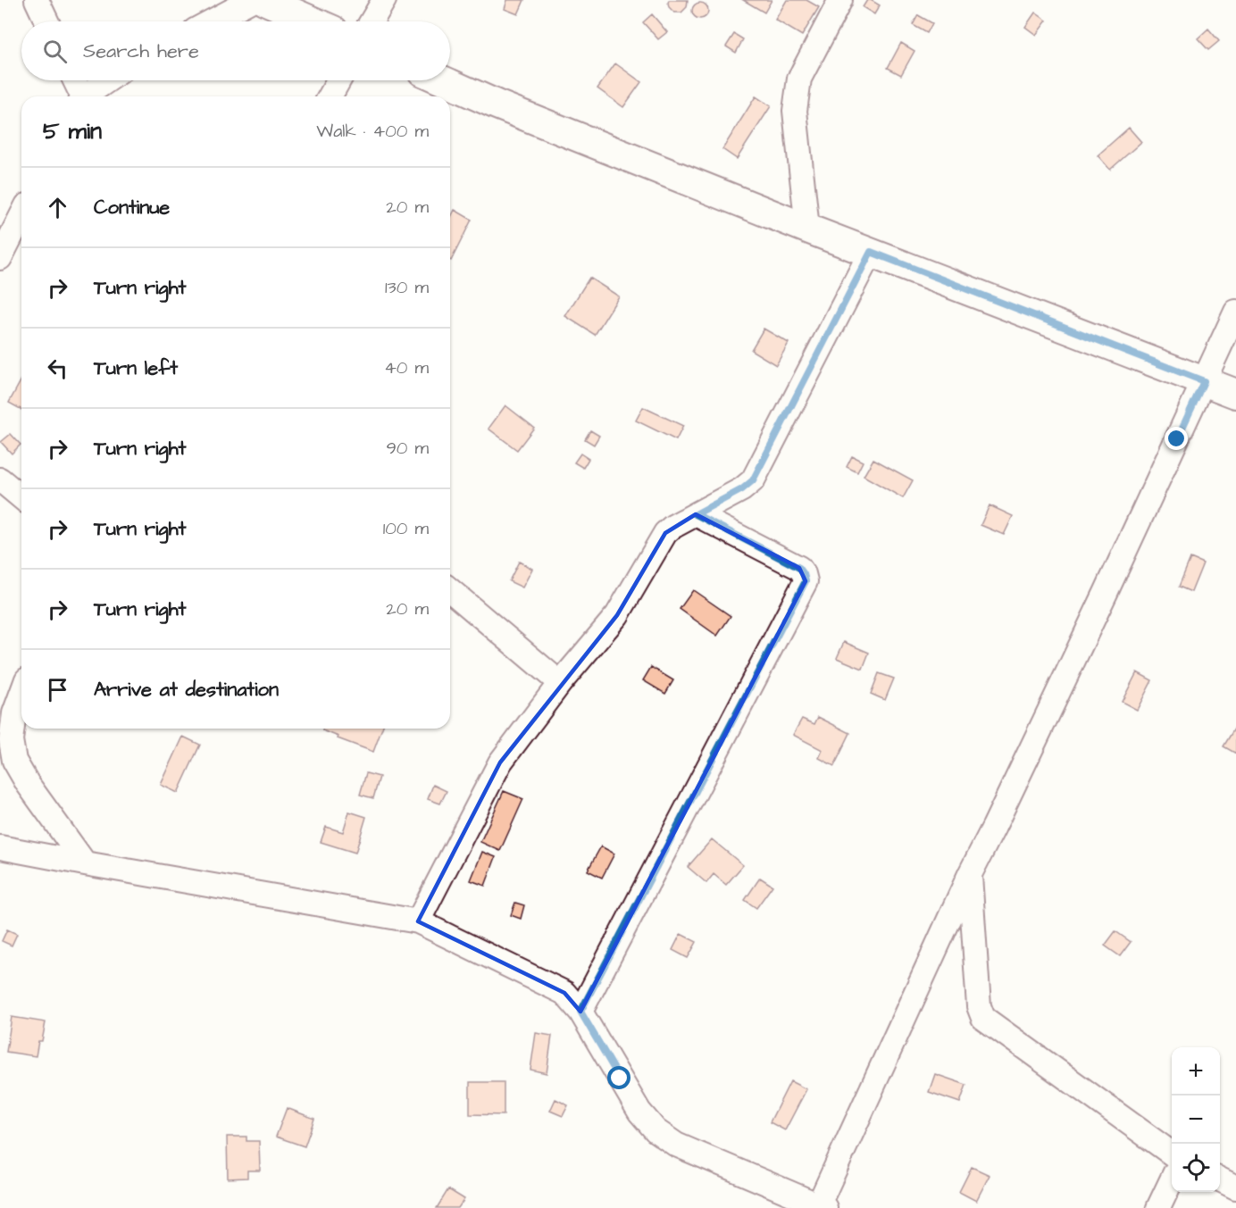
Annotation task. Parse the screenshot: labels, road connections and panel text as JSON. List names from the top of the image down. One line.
{"page":{"search":"Search here","heading":["5 min","Walk · 400 m"],"list":[["Continue","20 m"],["Turn right","130 m"],["Turn left","40 m"],["Turn right","90 m"],["Turn right","100 m"],["Turn right","20 m"],"Arrive at destination"],"map_buttons":["+","−"]}}
